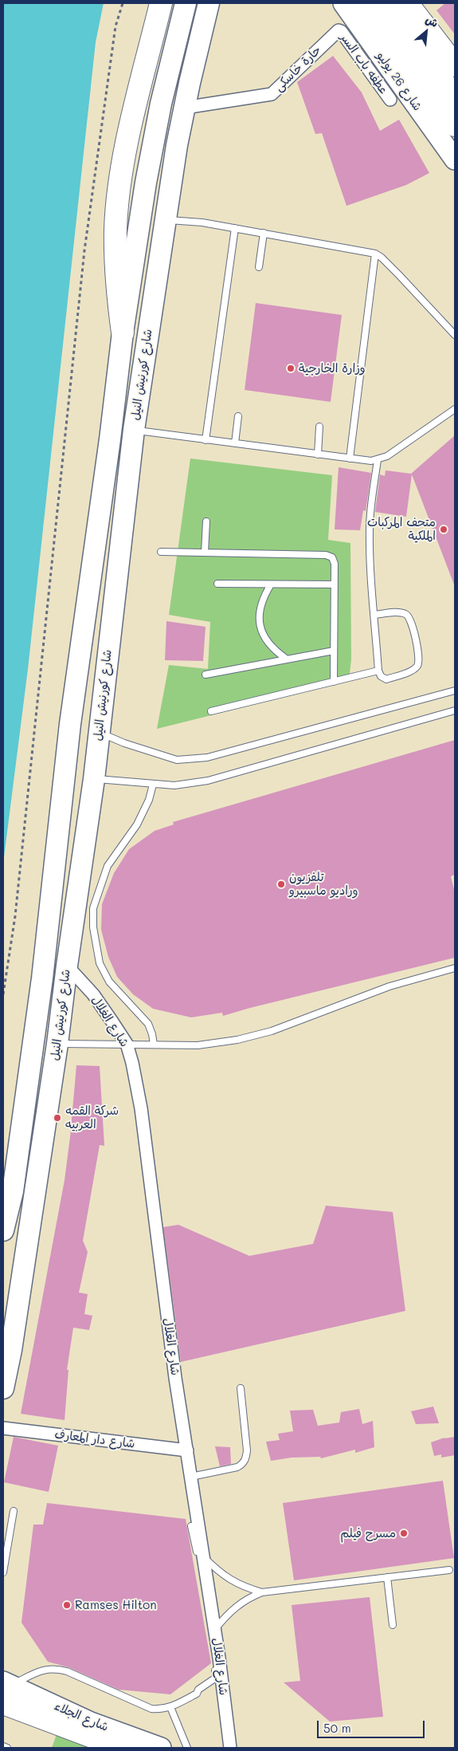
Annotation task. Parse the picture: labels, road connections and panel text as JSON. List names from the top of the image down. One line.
{"streets":{"highway":["شارع كورنيش النيل"],"main road":["شارع 26 يوليو","شارع الجلاء"],"street":["عطفه باب السر","حارة خاسكى","شارع الغلال","شارع دار المعارف"]},"crossings":[["عطفه باب السر","حارة خاسكى"],["حارة خاسكى","شارع كورنيش النيل"],["شارع كورنيش النيل","شارع الغلال"],["شارع الغلال","شارع دار المعارف"]],"places":["وزارة الخارجية","متحف المركبات الملكية","تلفزيون وراديو ماسبيرو","شركة القمه العربيه","مسرح فيلم","Ramses Hilton"],"scale_bar":"50 m","north":"top right"}
